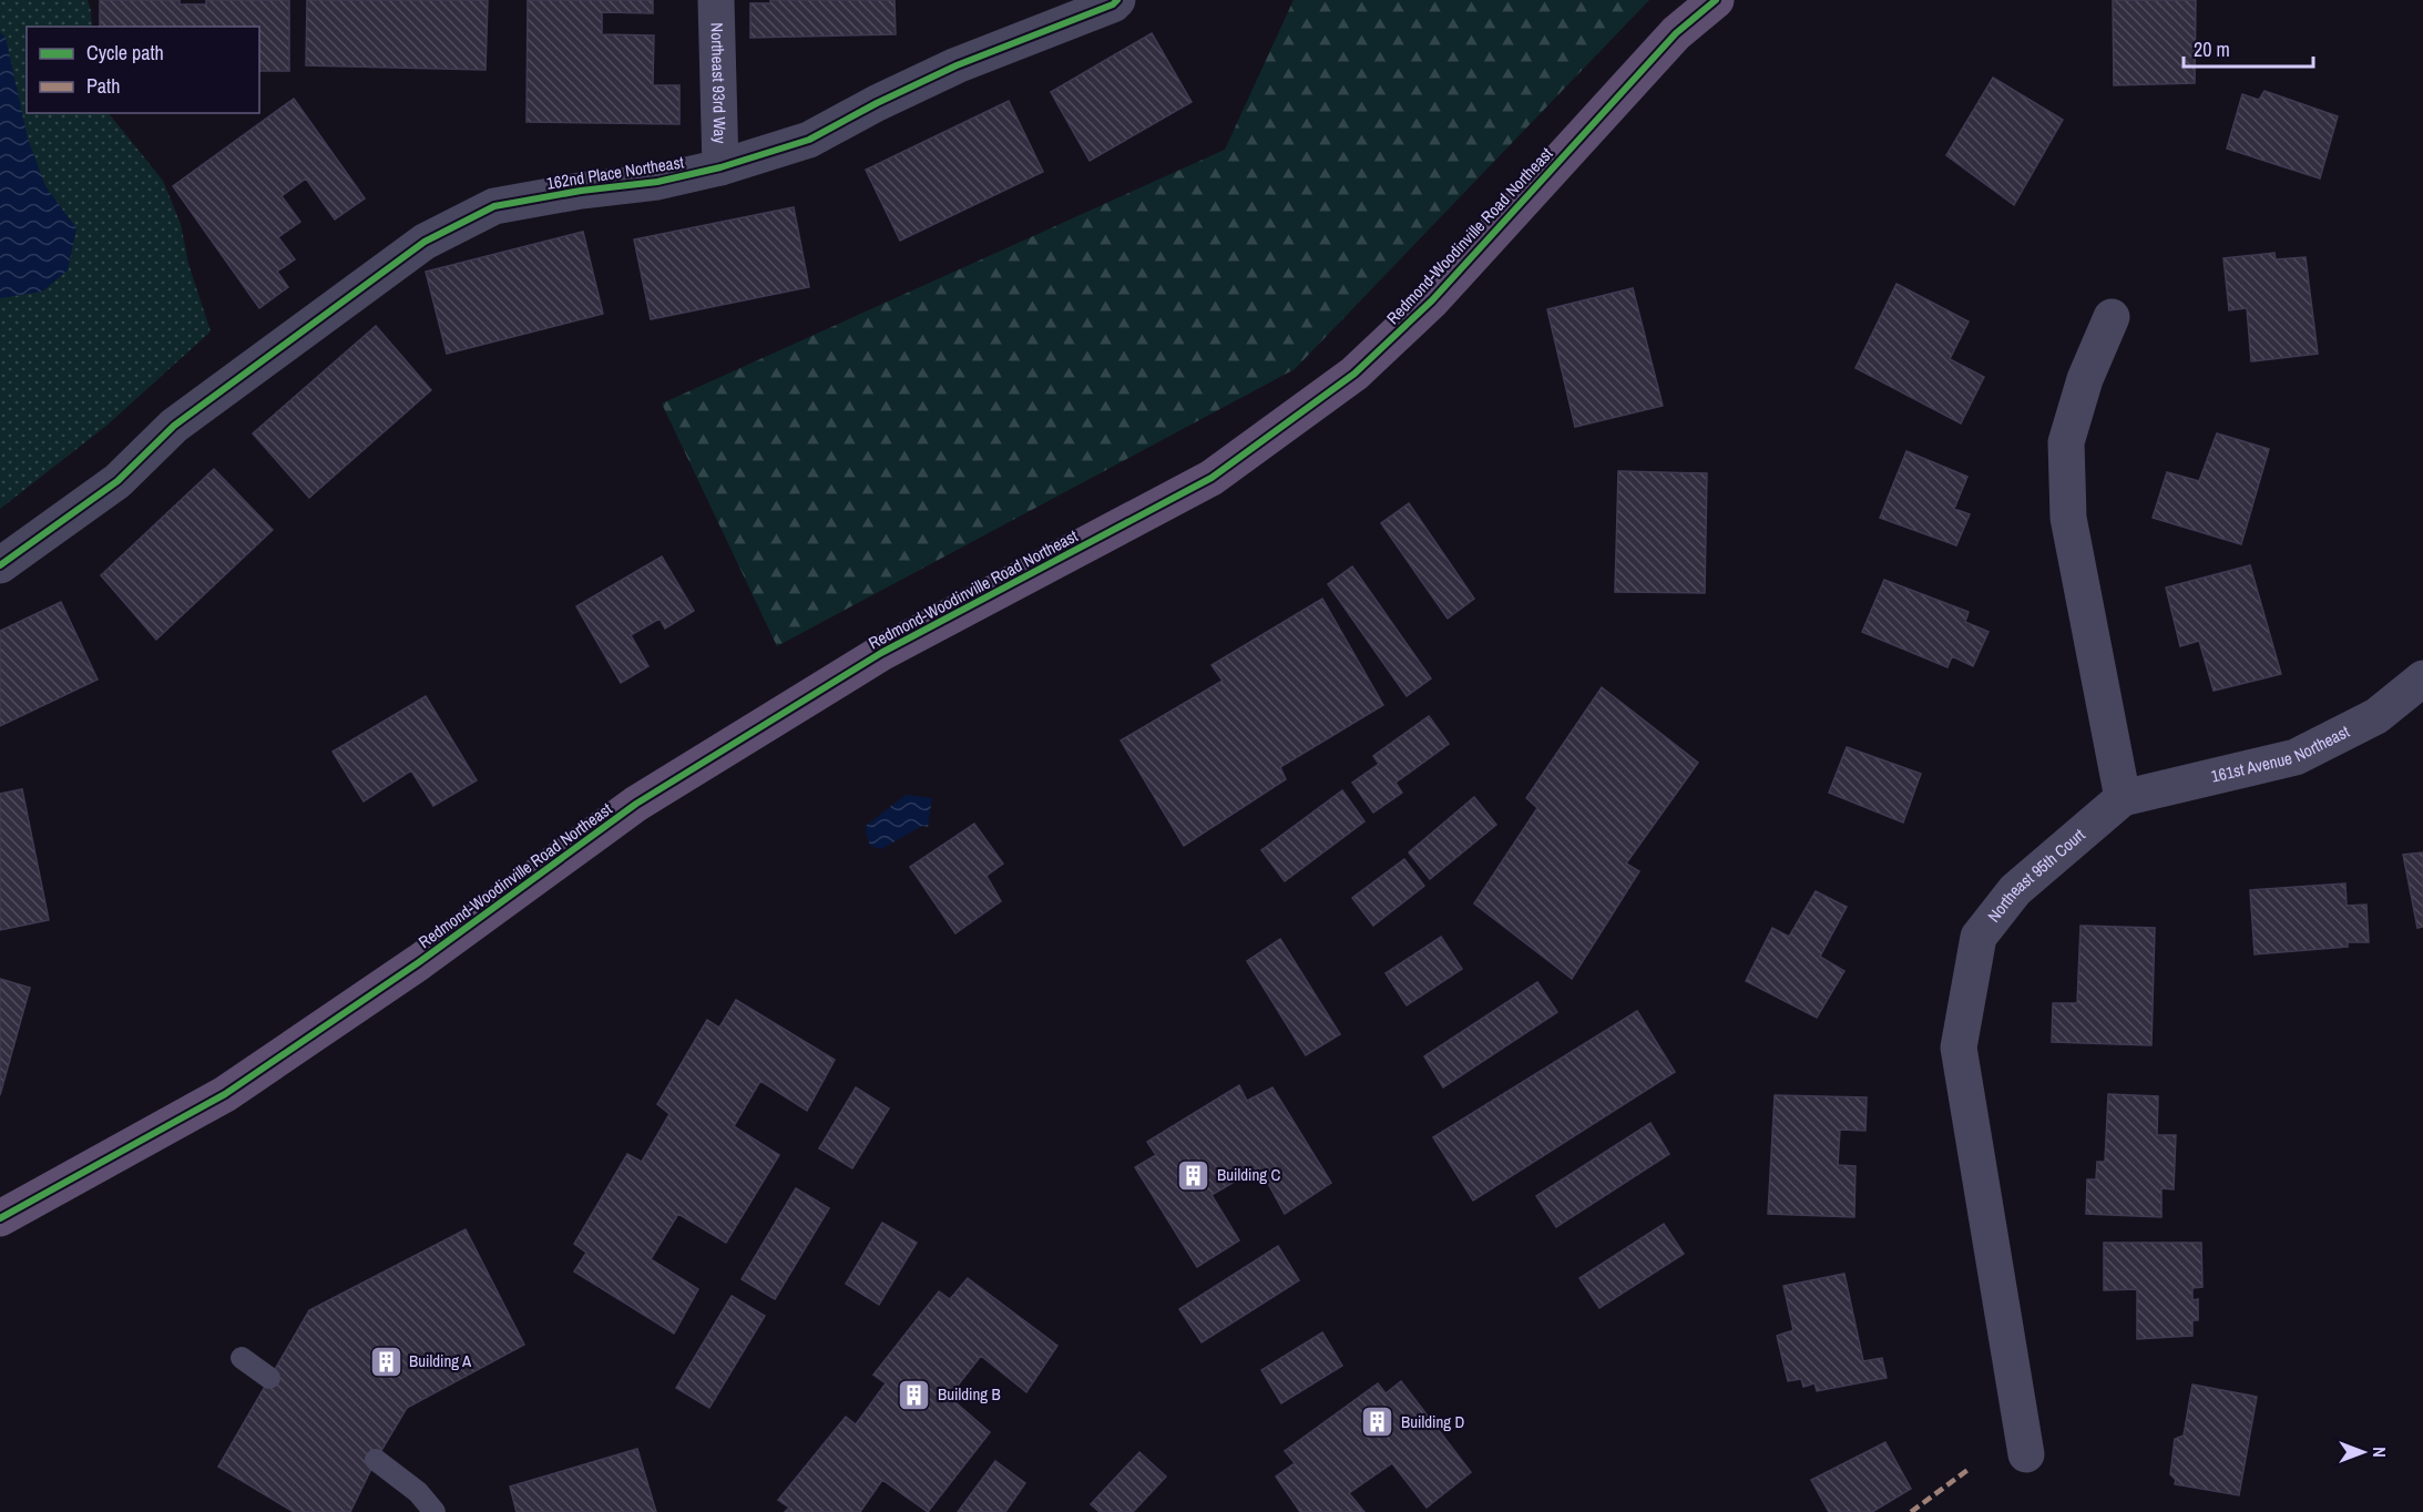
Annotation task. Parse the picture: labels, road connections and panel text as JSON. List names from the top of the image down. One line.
{"streets":{"main road":["Redmond-Woodinville Road Northeast"],"street":["Northeast 93rd Way","162nd Place Northeast","161st Avenue Northeast","Northeast 95th Court"]},"crossings":[["Northeast 93rd Way","162nd Place Northeast"],["161st Avenue Northeast","Northeast 95th Court"]],"places":{"building":["Building C","Building A","Building B","Building D"]},"legend":["Cycle path","Path"],"scale_bar":"20 m","north":"right"}
